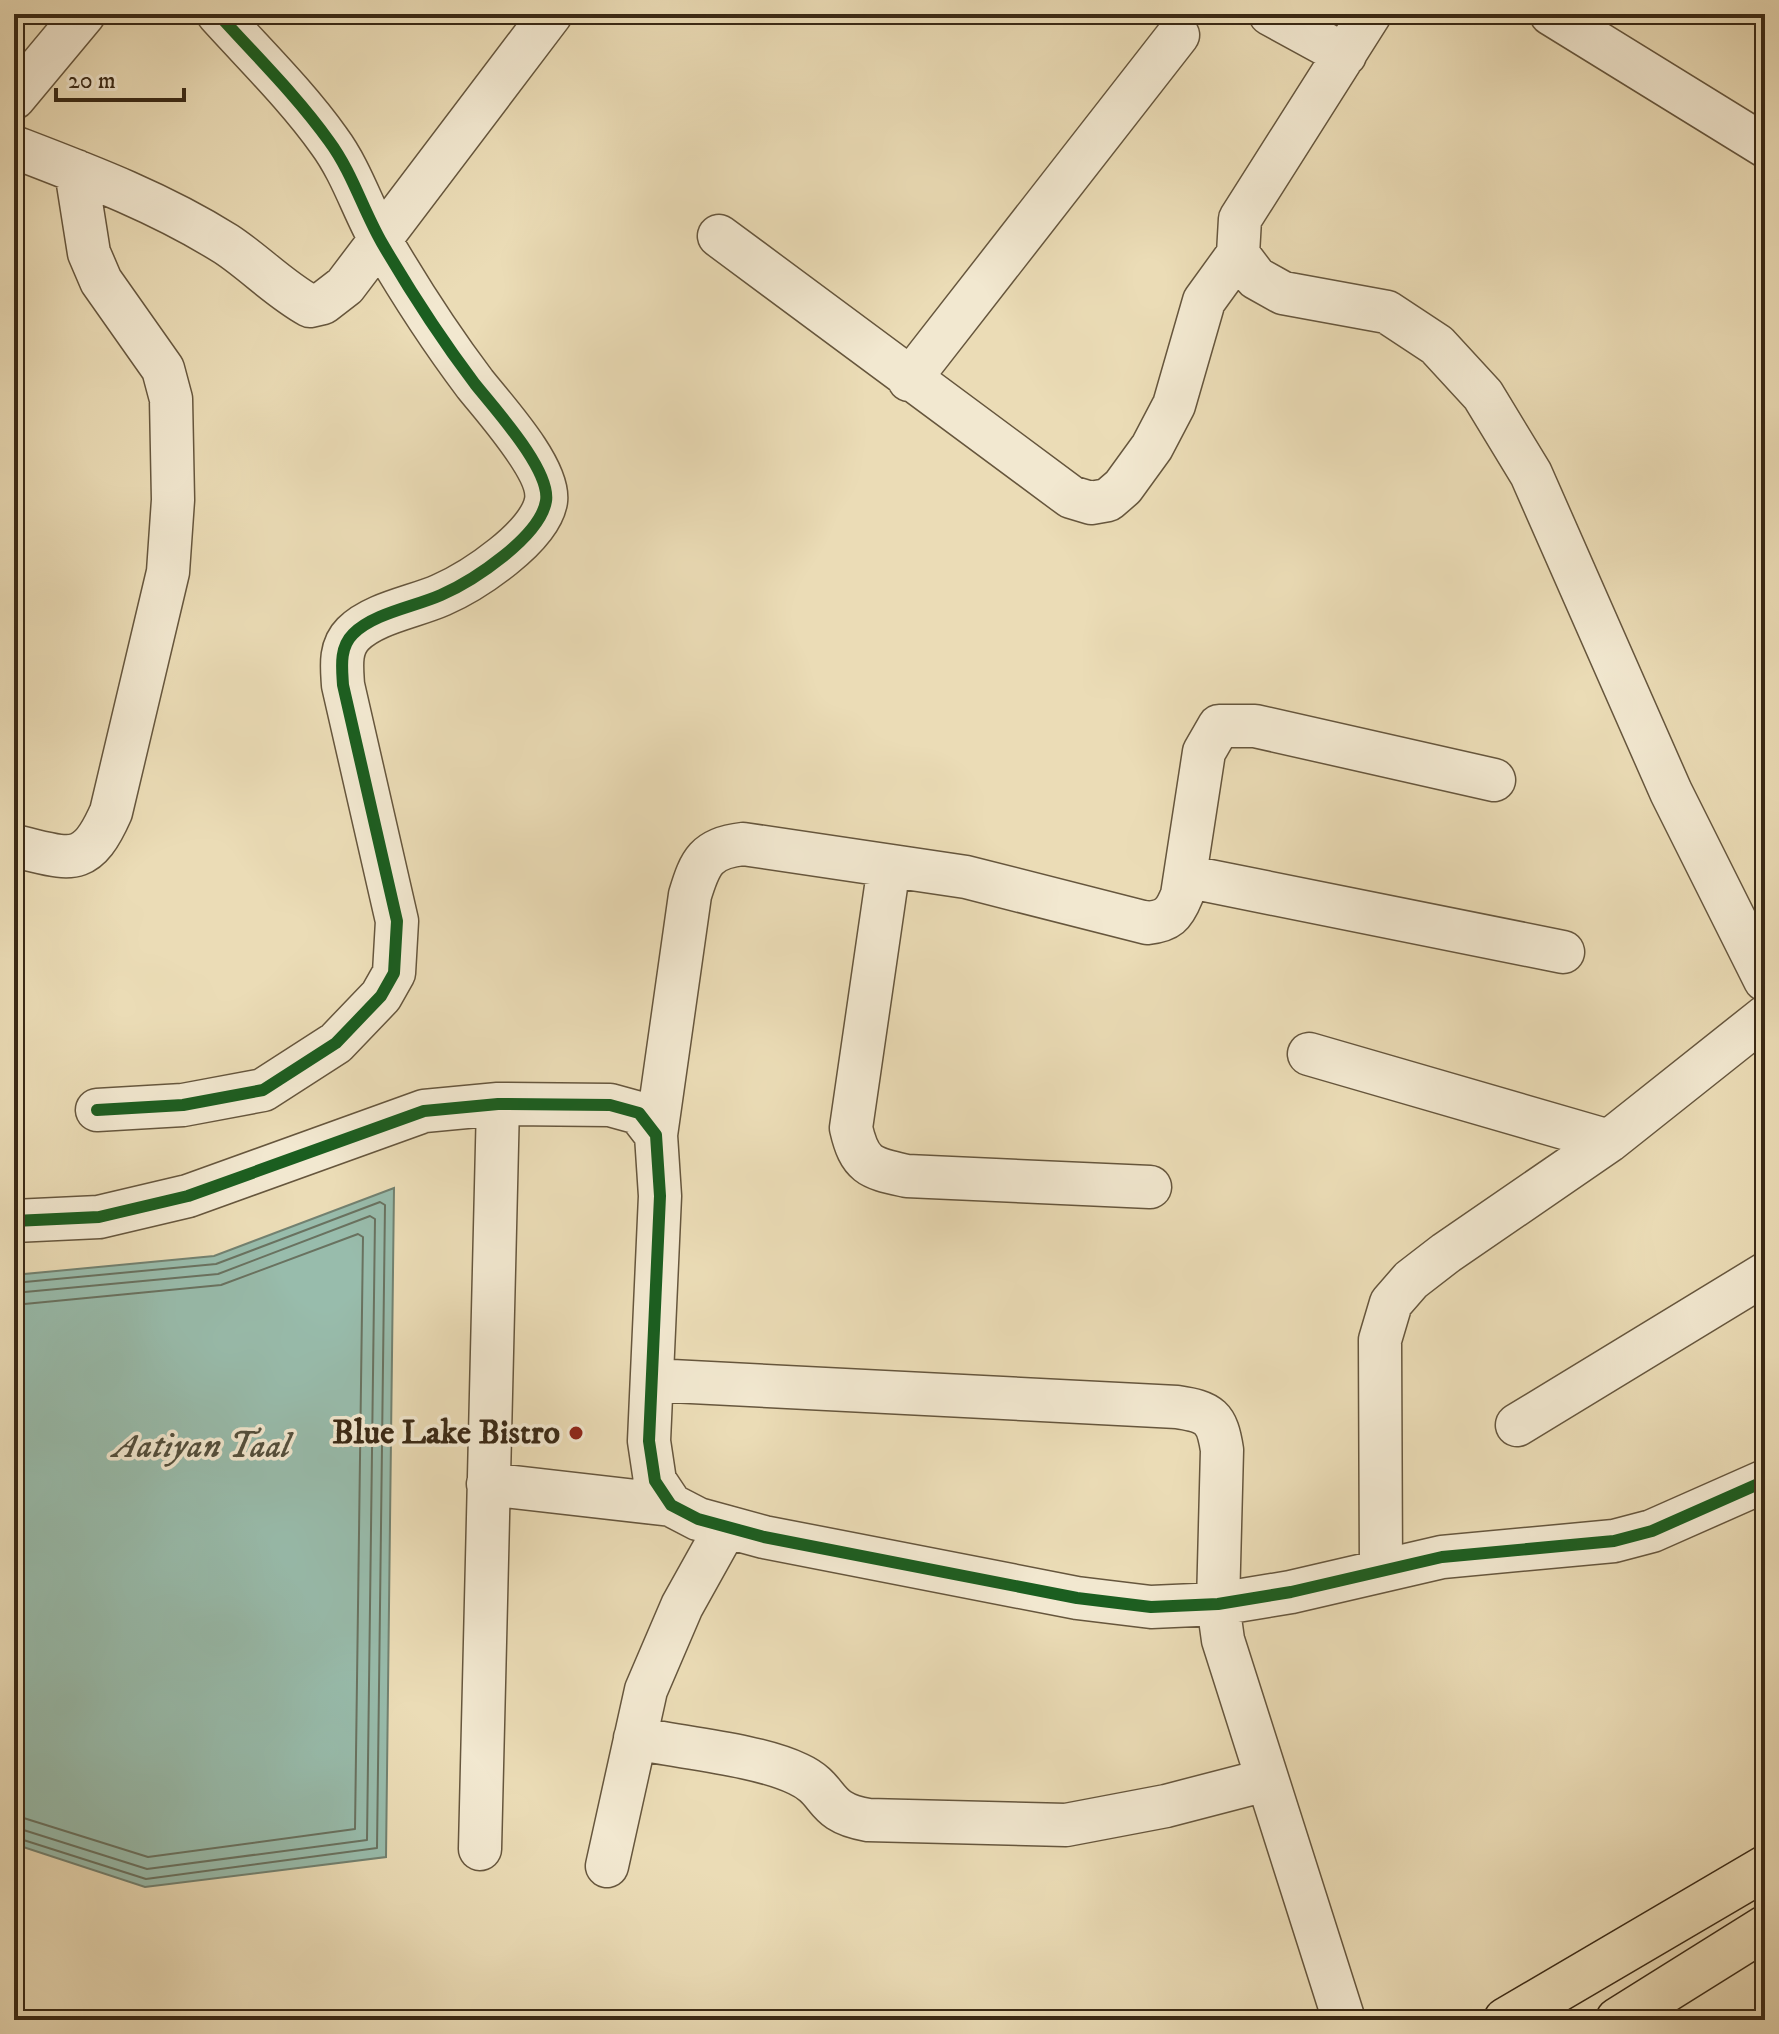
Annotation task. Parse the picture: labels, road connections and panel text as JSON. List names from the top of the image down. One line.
{"water":["Aatiyan Taal"],"places":["Blue Lake Bistro"],"scale_bar":"20 m"}
